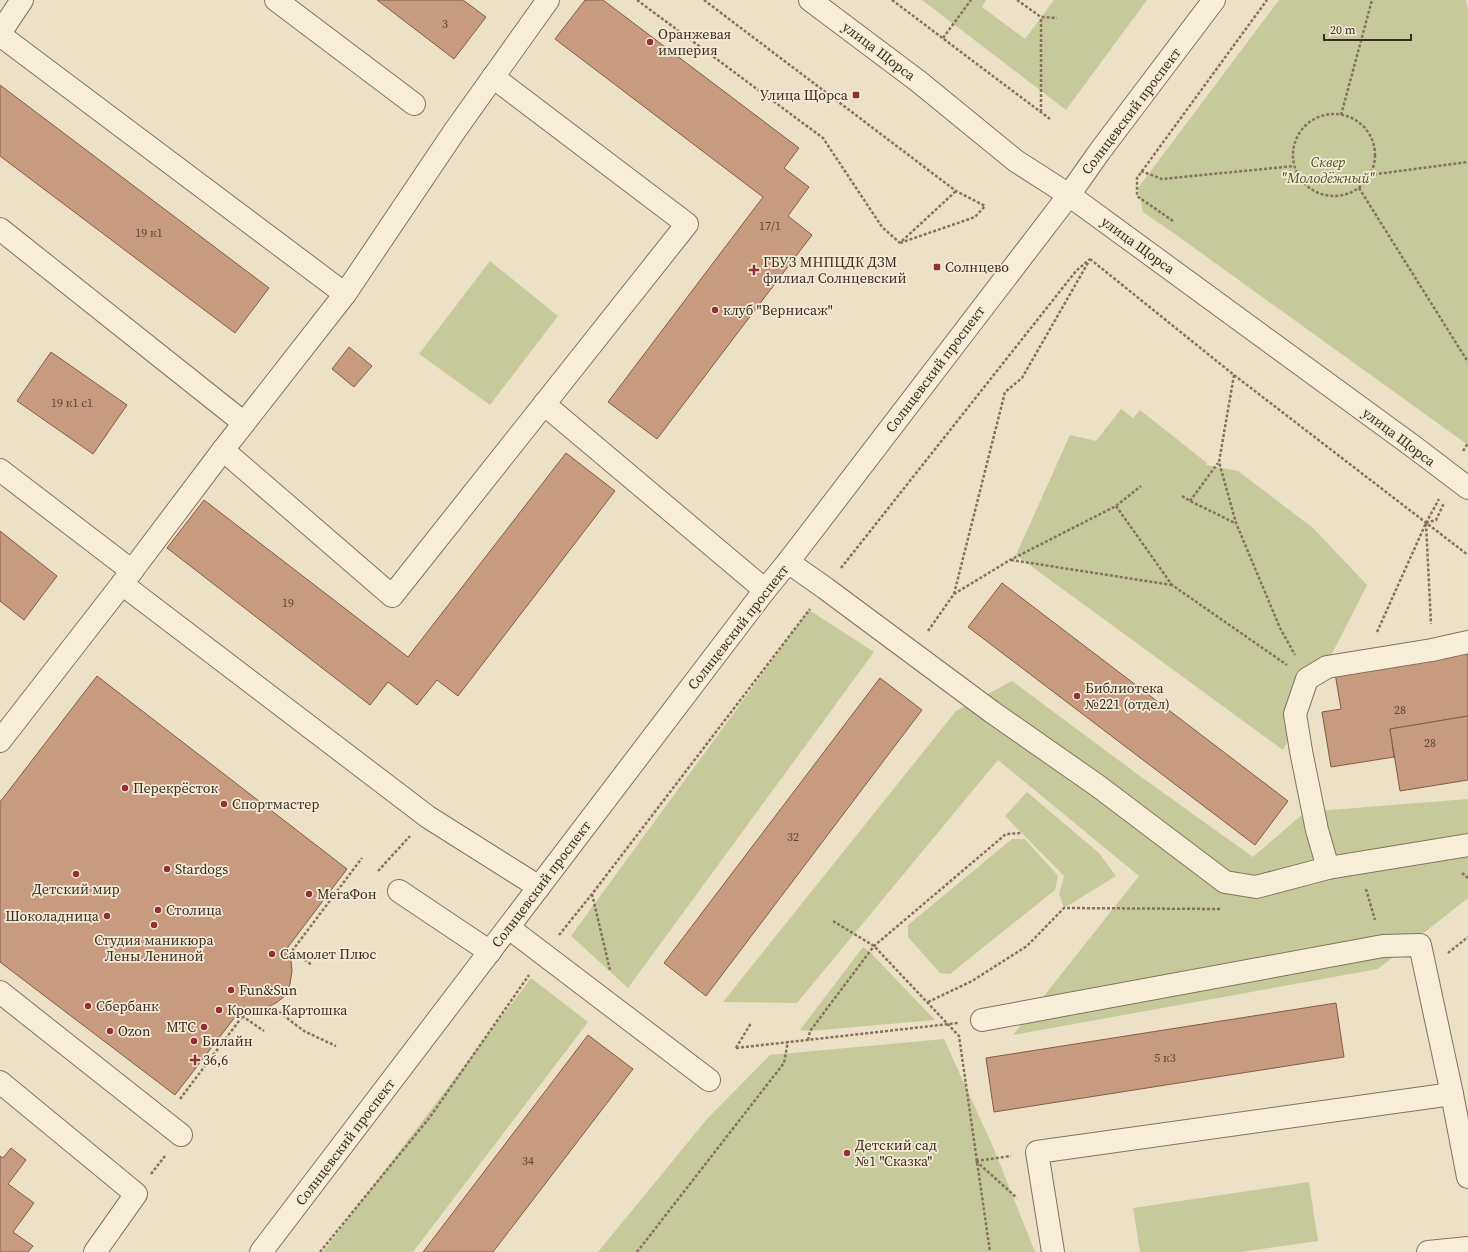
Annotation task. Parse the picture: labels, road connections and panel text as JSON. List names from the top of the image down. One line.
{"streets":{"street":["улица Щорса","Солнцевский проспект"]},"crossings":[["улица Щорса","Солнцевский проспект"]],"parks":["Сквер \"Молодёжный\""],"places":{"other":["Оранжевая империя","клуб \"Вернисаж\"","Библиотека №221 (отдел)","Перекрёсток","Спортмастер","Stardogs","Детский мир","МегаФон","Столица","Шоколадница","Студия маникюра Лены Лениной","Самолет Плюс","Fun&Sun","Сбербанк","Крошка Картошка","МТС","Ozon","Билайн","Детский сад №1 \"Сказка\""],"transit":["Улица Щорса","Солнцево"],"health":["ГБУЗ МНПЦДК ДЗМ филиал Солнцевский","36,6"]},"house_numbers":["3","17/1","19 к1","19 к1 с1","19","28","28","32","5 к3","34"],"scale_bar":"20 m"}
